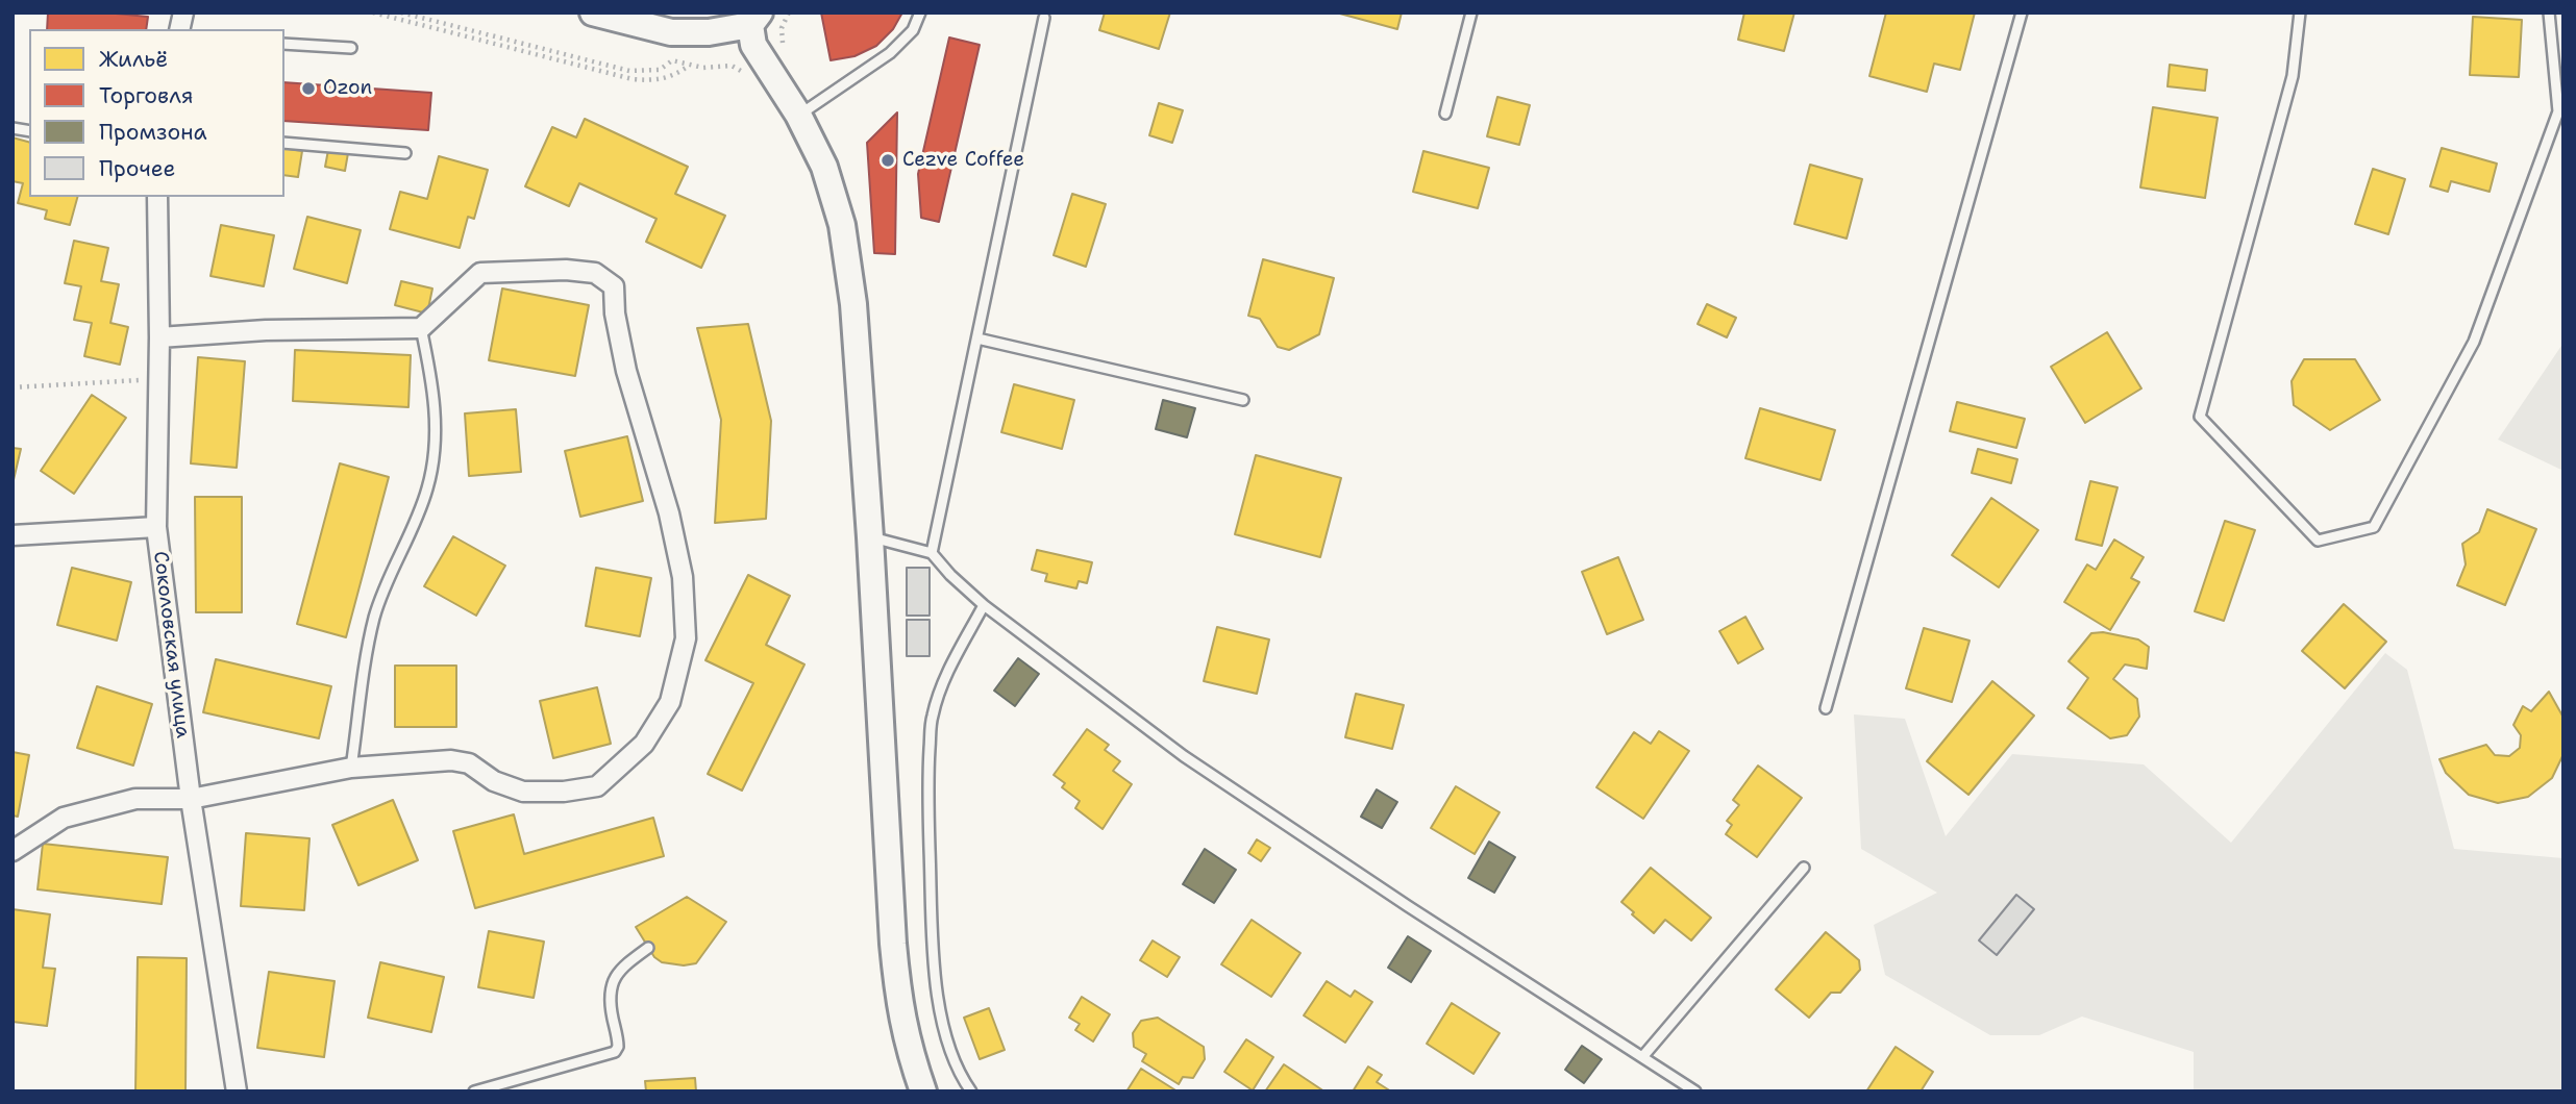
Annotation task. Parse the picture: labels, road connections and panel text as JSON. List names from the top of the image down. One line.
{"streets":{"street":["Соколовская улица"]},"places":["Ozon","Cezve Coffee"],"legend":["Жильё","Торговля","Промзона","Прочее"]}
